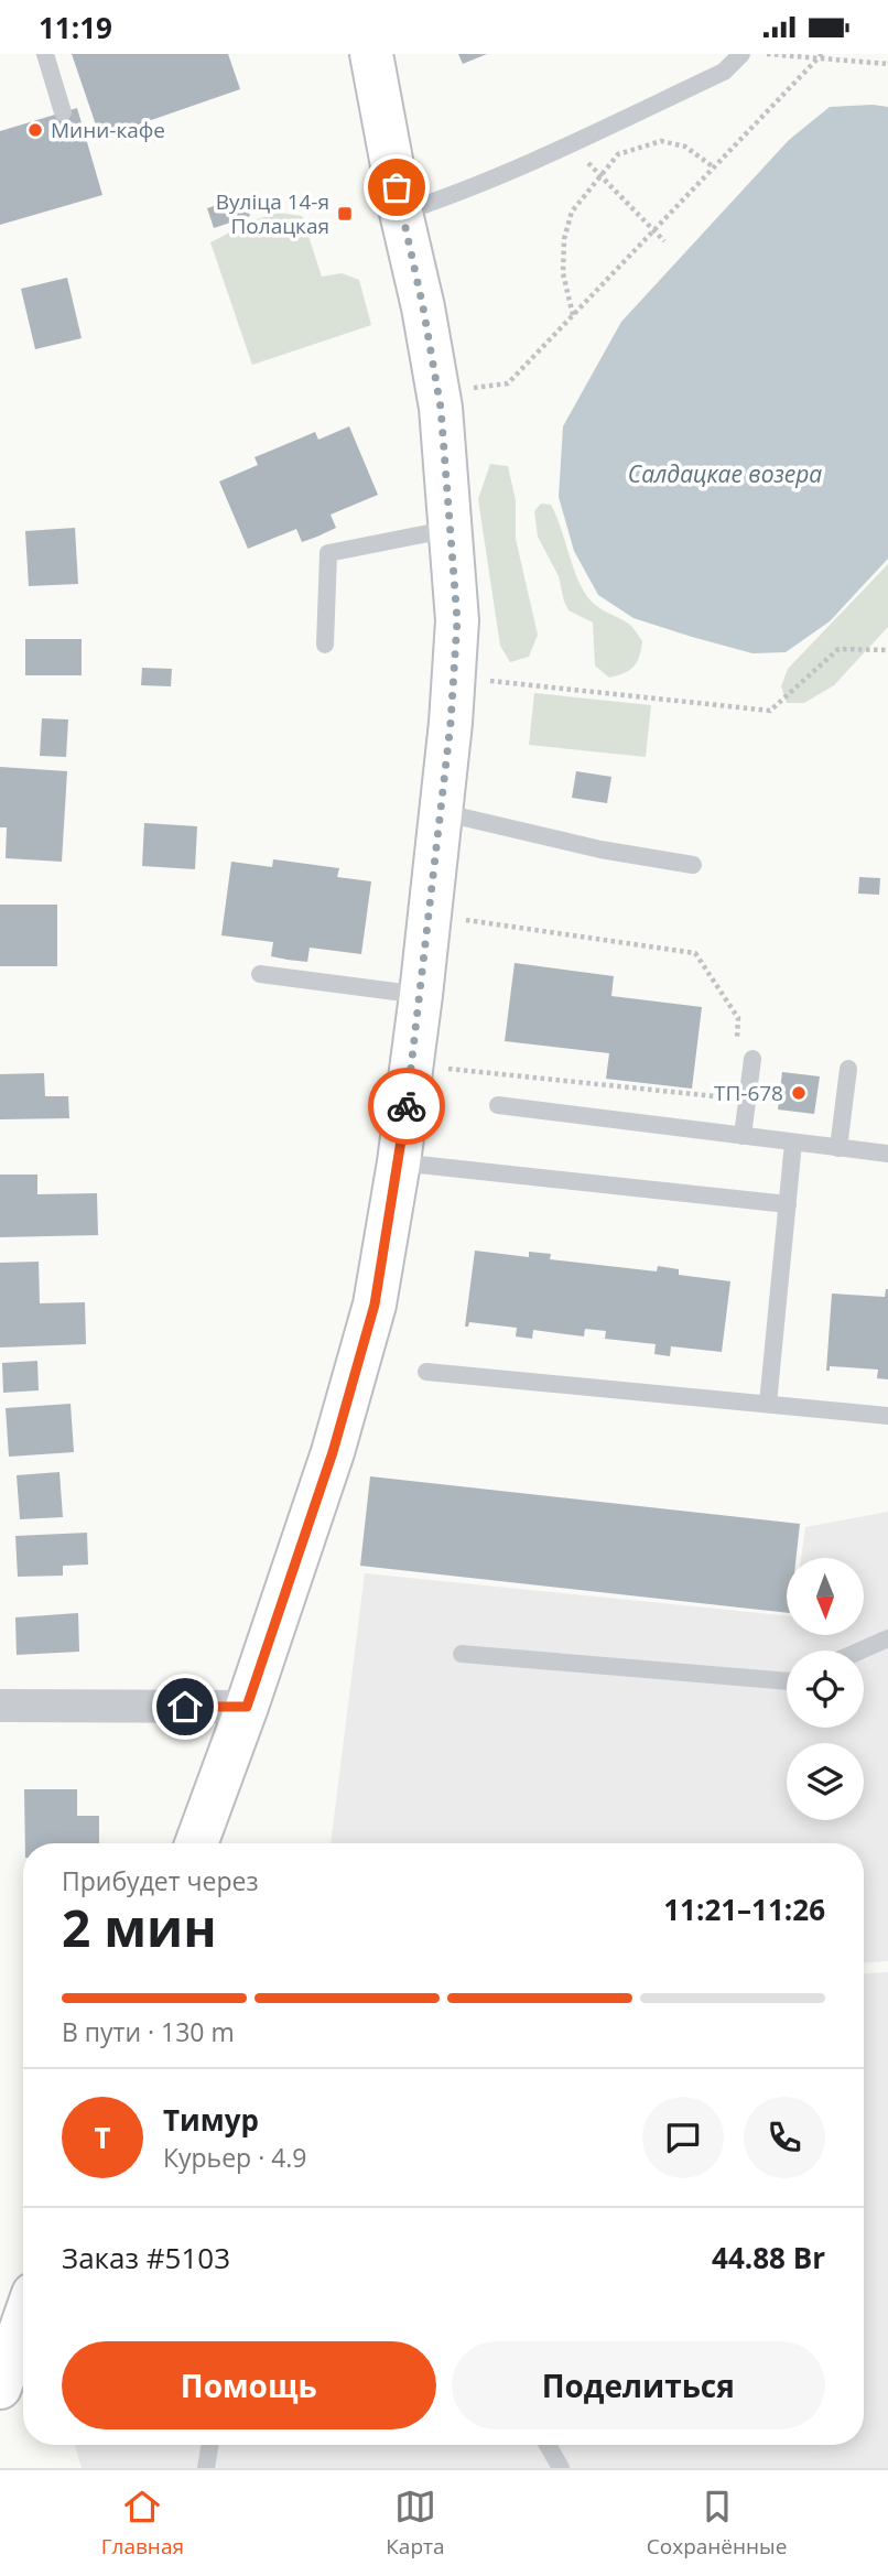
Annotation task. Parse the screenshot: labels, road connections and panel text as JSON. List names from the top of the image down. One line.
{"water":["Салдацкае возера"],"places":{"other":["Мини-кафе","ТП-678"],"transit":["Вуліца 14-я Полацкая"]},"north":"bottom","page":{"status":"11:19","heading":["2 мин","Прибудет через","11:21–11:26"],"panel":["Тимур","Курьер · 4.9","Заказ #5103","44.88 Br"],"bar":"В пути · 130 m","round":"Т","buttons":["Помощь","Поделиться"],"tabs":["Главная","Карта","Сохранённые"]}}
